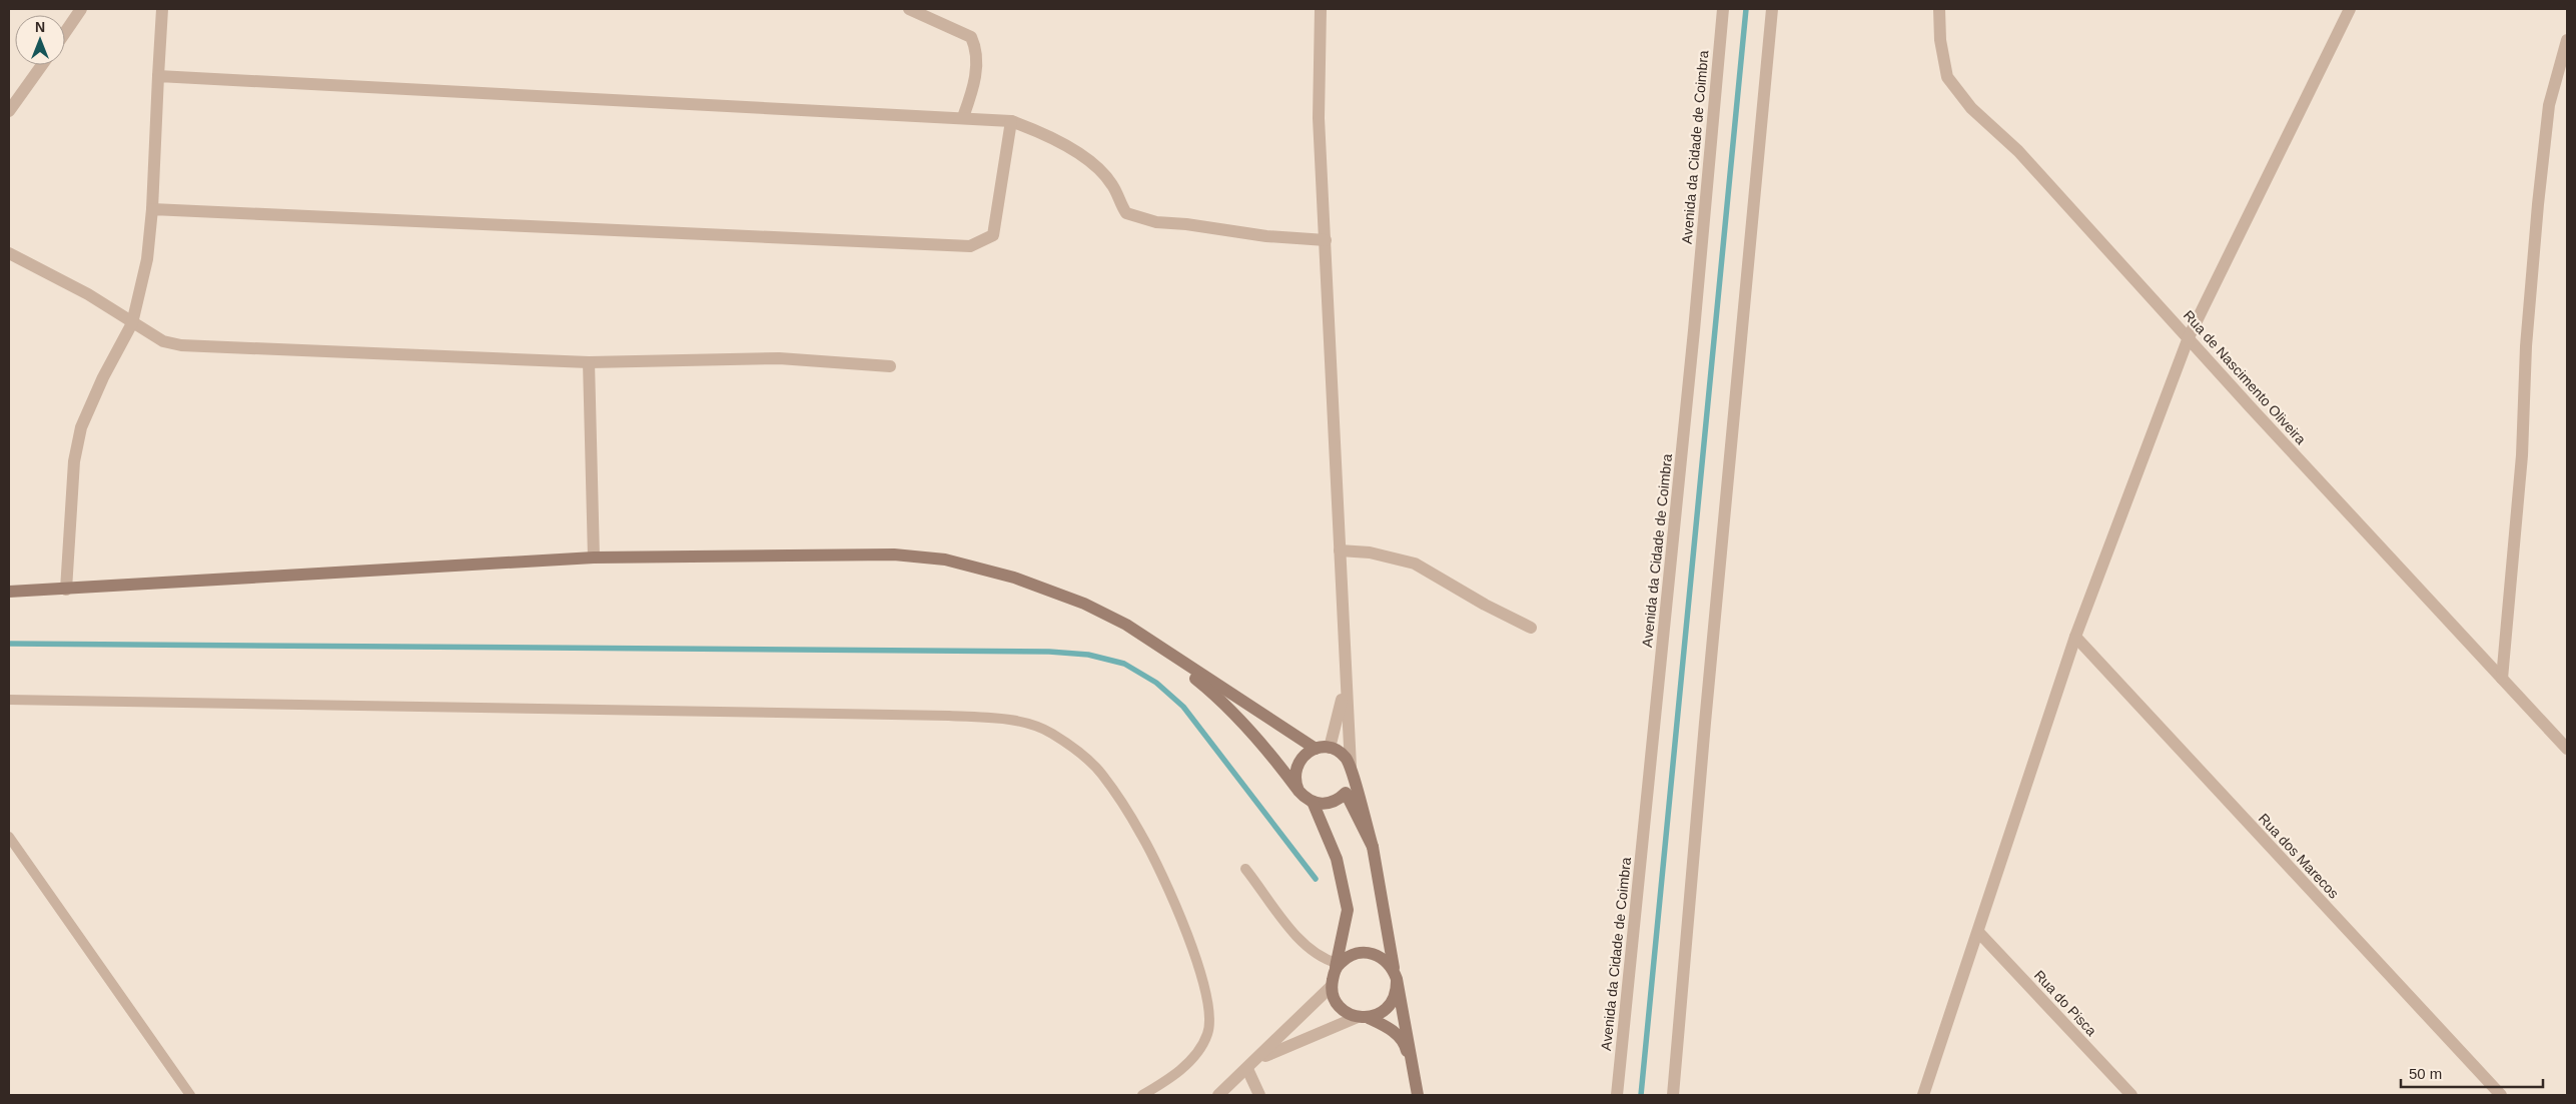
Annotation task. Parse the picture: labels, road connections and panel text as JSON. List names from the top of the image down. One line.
{"streets":{"street":["Avenida da Cidade de Coimbra","Rua de Nascimento Oliveira","Rua dos Marecos","Rua do Pisca"]},"scale_bar":"50 m","north":"top"}
